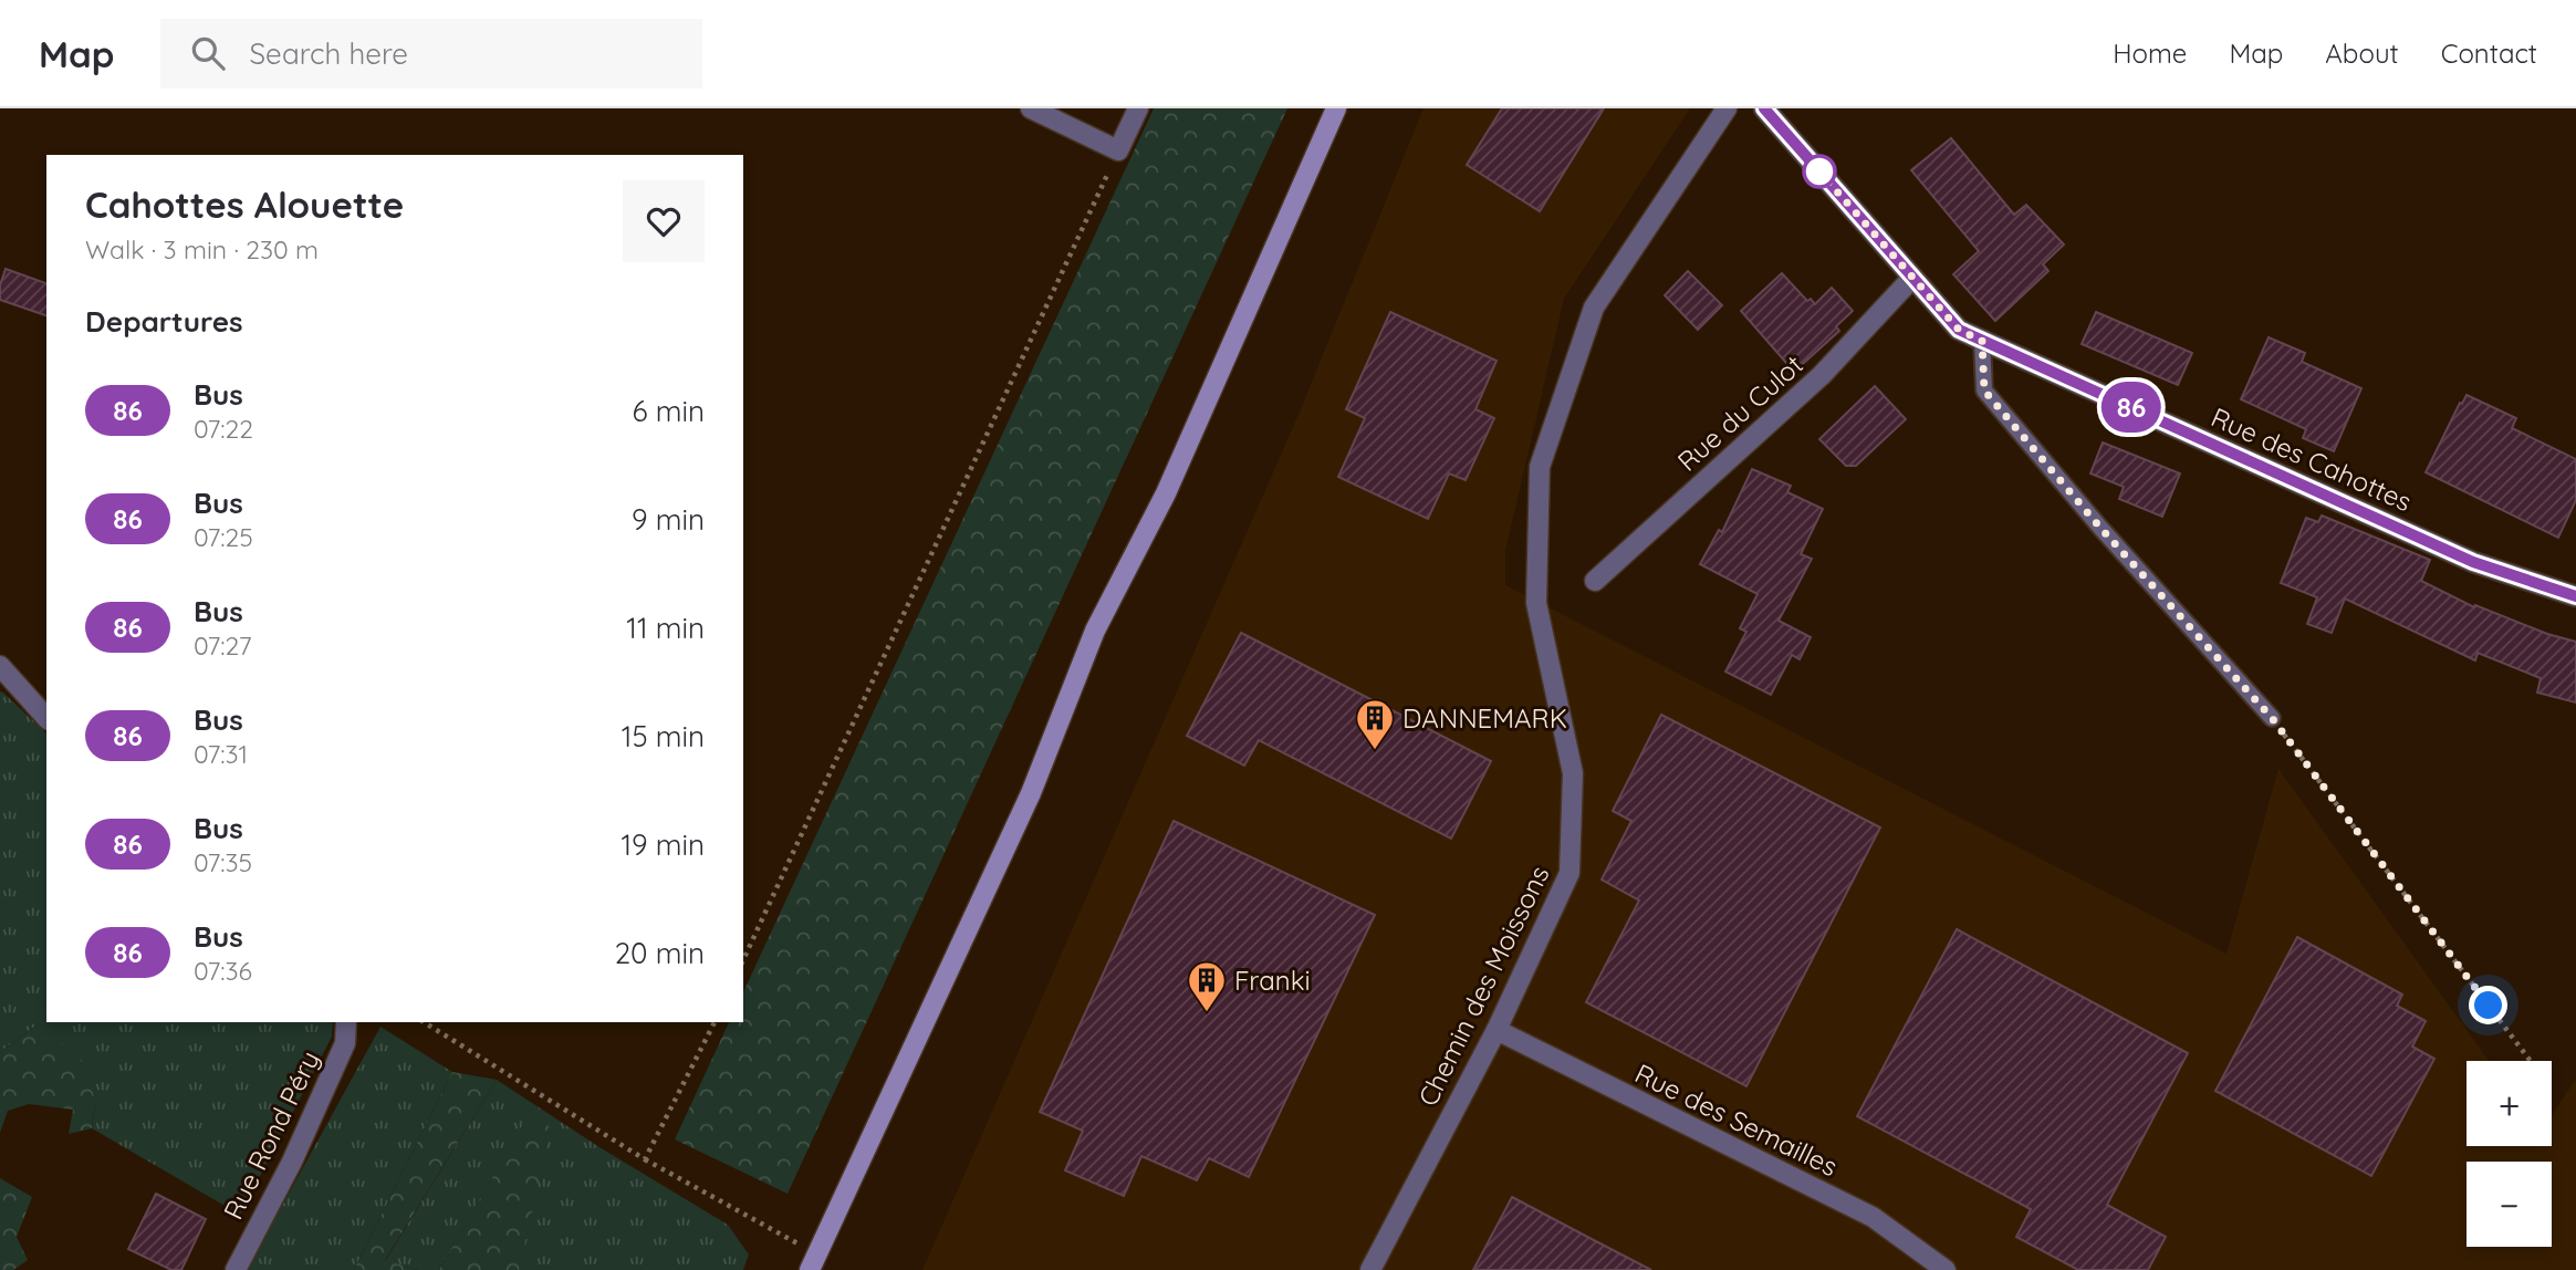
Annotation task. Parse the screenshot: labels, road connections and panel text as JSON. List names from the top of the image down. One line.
{"streets":{"street":["Rue du Culot","Rue des Cahottes","Chemin des Moissons","Rue des Semailles","Rue Rond Péry"]},"crossings":[["Rue du Culot","Rue des Cahottes"],["Chemin des Moissons","Rue des Semailles"]],"places":{"building":["DANNEMARK","Franki"]},"lines":["bus line 86"],"page":{"header":"Map","search":"Search here","nav":["Home","Map","About","Contact"],"on_map":"86","heading":[["Cahottes Alouette","Walk · 3 min · 230 m"],"Departures"],"list":[{"mark":"86","name":"Bus","note":"07:22","value":"6 min"},{"mark":"86","name":"Bus","note":"07:25","value":"9 min"},{"mark":"86","name":"Bus","note":"07:27","value":"11 min"},{"mark":"86","name":"Bus","note":"07:31","value":"15 min"},{"mark":"86","name":"Bus","note":"07:35","value":"19 min"},{"mark":"86","name":"Bus","note":"07:36","value":"20 min"}],"map_buttons":["+","−"]}}
